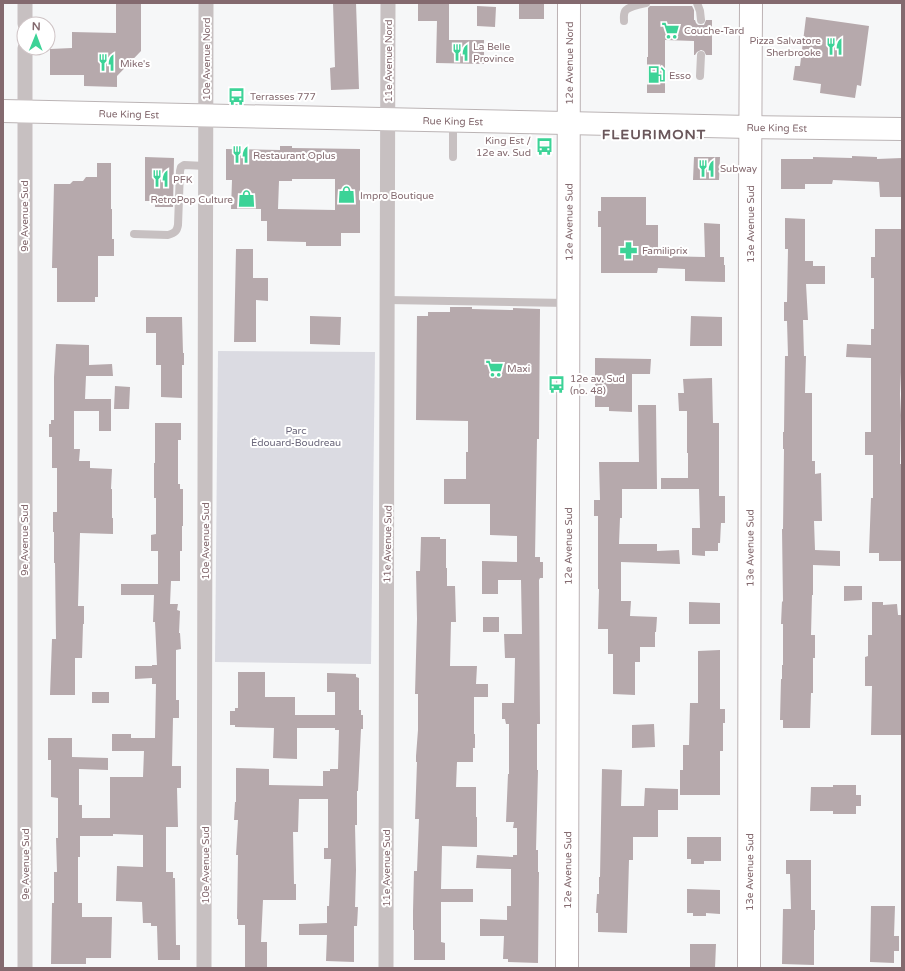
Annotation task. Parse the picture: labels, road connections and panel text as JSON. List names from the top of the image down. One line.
{"streets":{"main road":["12e Avenue Nord","Rue King Est","12e Avenue Sud","13e Avenue Sud"],"street":["10e Avenue Nord","11e Avenue Nord","9e Avenue Sud","10e Avenue Sud","11e Avenue Sud"]},"crossings":[["10e Avenue Nord","Rue King Est"],["10e Avenue Nord","10e Avenue Sud"],["11e Avenue Nord","Rue King Est"],["11e Avenue Nord","11e Avenue Sud"],["12e Avenue Nord","Rue King Est"],["12e Avenue Nord","12e Avenue Sud"],["Rue King Est","9e Avenue Sud"],["Rue King Est","12e Avenue Sud"],["Rue King Est","13e Avenue Sud"],["Rue King Est","10e Avenue Sud"],["Rue King Est","11e Avenue Sud"]],"districts":["FLEURIMONT"],"parks":["Parc Édouard-Boudreau"],"places":{"supermarket":["Couche-Tard","Maxi"],"restaurant":["Pizza Salvatore Sherbrooke","La Belle Province","Mike's","Restaurant Oplus","Subway","PFK"],"fuel station":["Esso"],"bus stop":["Terrasses 777","King Est / 12e av. Sud","12e av. Sud (no. 48)"],"shop":["Impro Boutique","RetroPop Culture"],"pharmacy":["Familiprix"]},"north":"top"}
